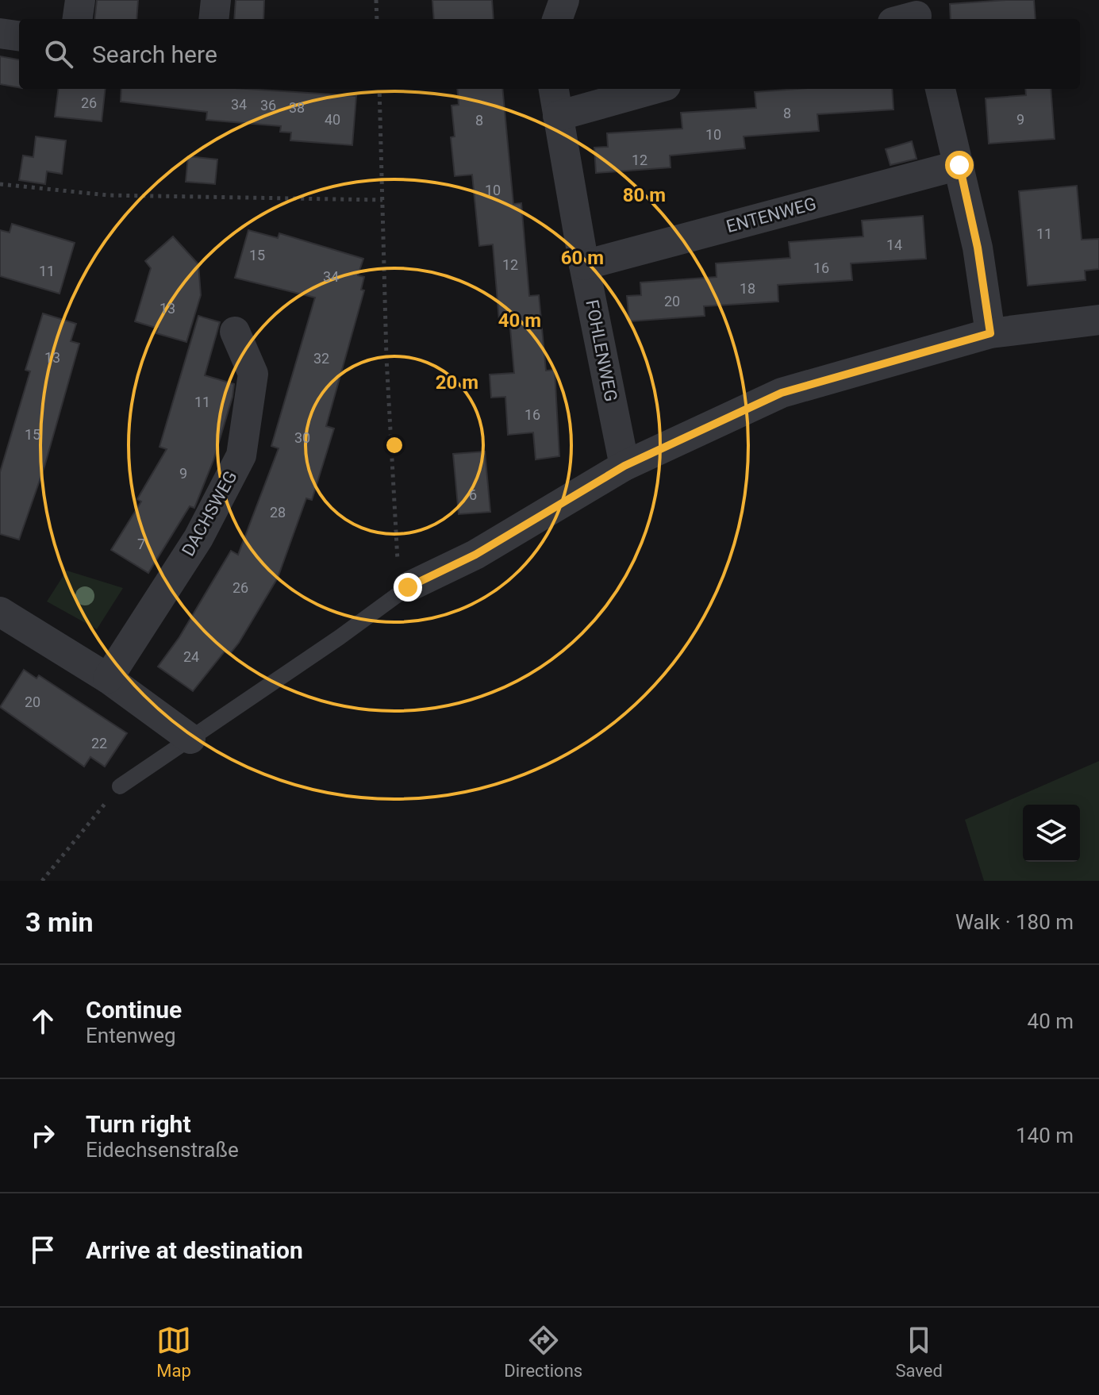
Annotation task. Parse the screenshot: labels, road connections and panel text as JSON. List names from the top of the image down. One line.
{"streets":{"street":["ENTENWEG","FOHLENWEG","DACHSWEG"]},"crossings":[["ENTENWEG","FOHLENWEG"]],"house_numbers":["26","34","36","38","8","40","9","8","10","12","10","11","14","15","12","16","11","34","18","20","13","13","32","11","16","15","30","9","6","28","7","26","24","20","22"],"page":{"search":"Search here","heading":["3 min","Walk · 180 m"],"list":[["Continue","Entenweg","40 m"],["Turn right","Eidechsenstraße","140 m"],"Arrive at destination"],"nav":["Map","Directions","Saved"]},"rings":["80 m","60 m","40 m","20 m"]}
